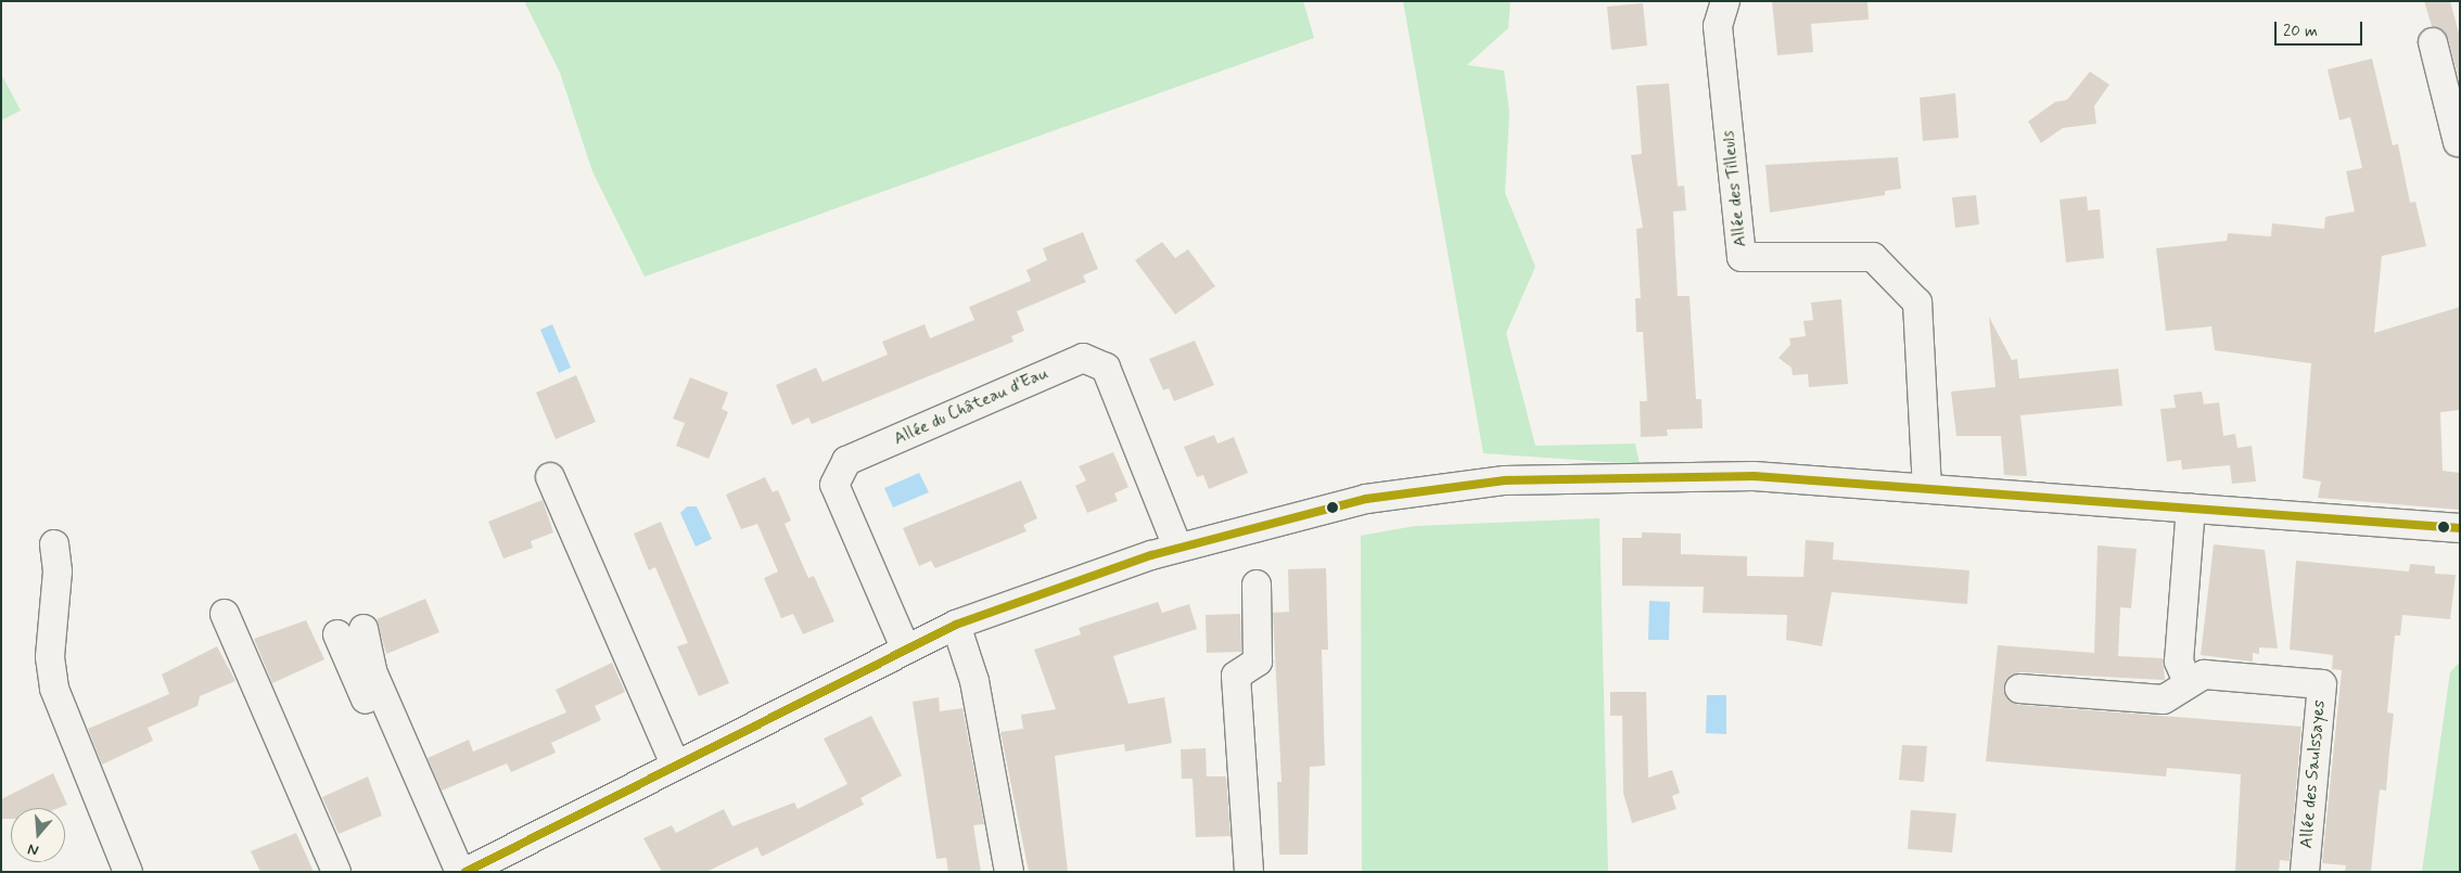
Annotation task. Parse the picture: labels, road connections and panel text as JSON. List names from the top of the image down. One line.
{"streets":{"street":["Allée des Tilleuls","Allée du Château d'Eau","Allée des Saulssayes"]},"scale_bar":"20 m","north":"bottom"}
